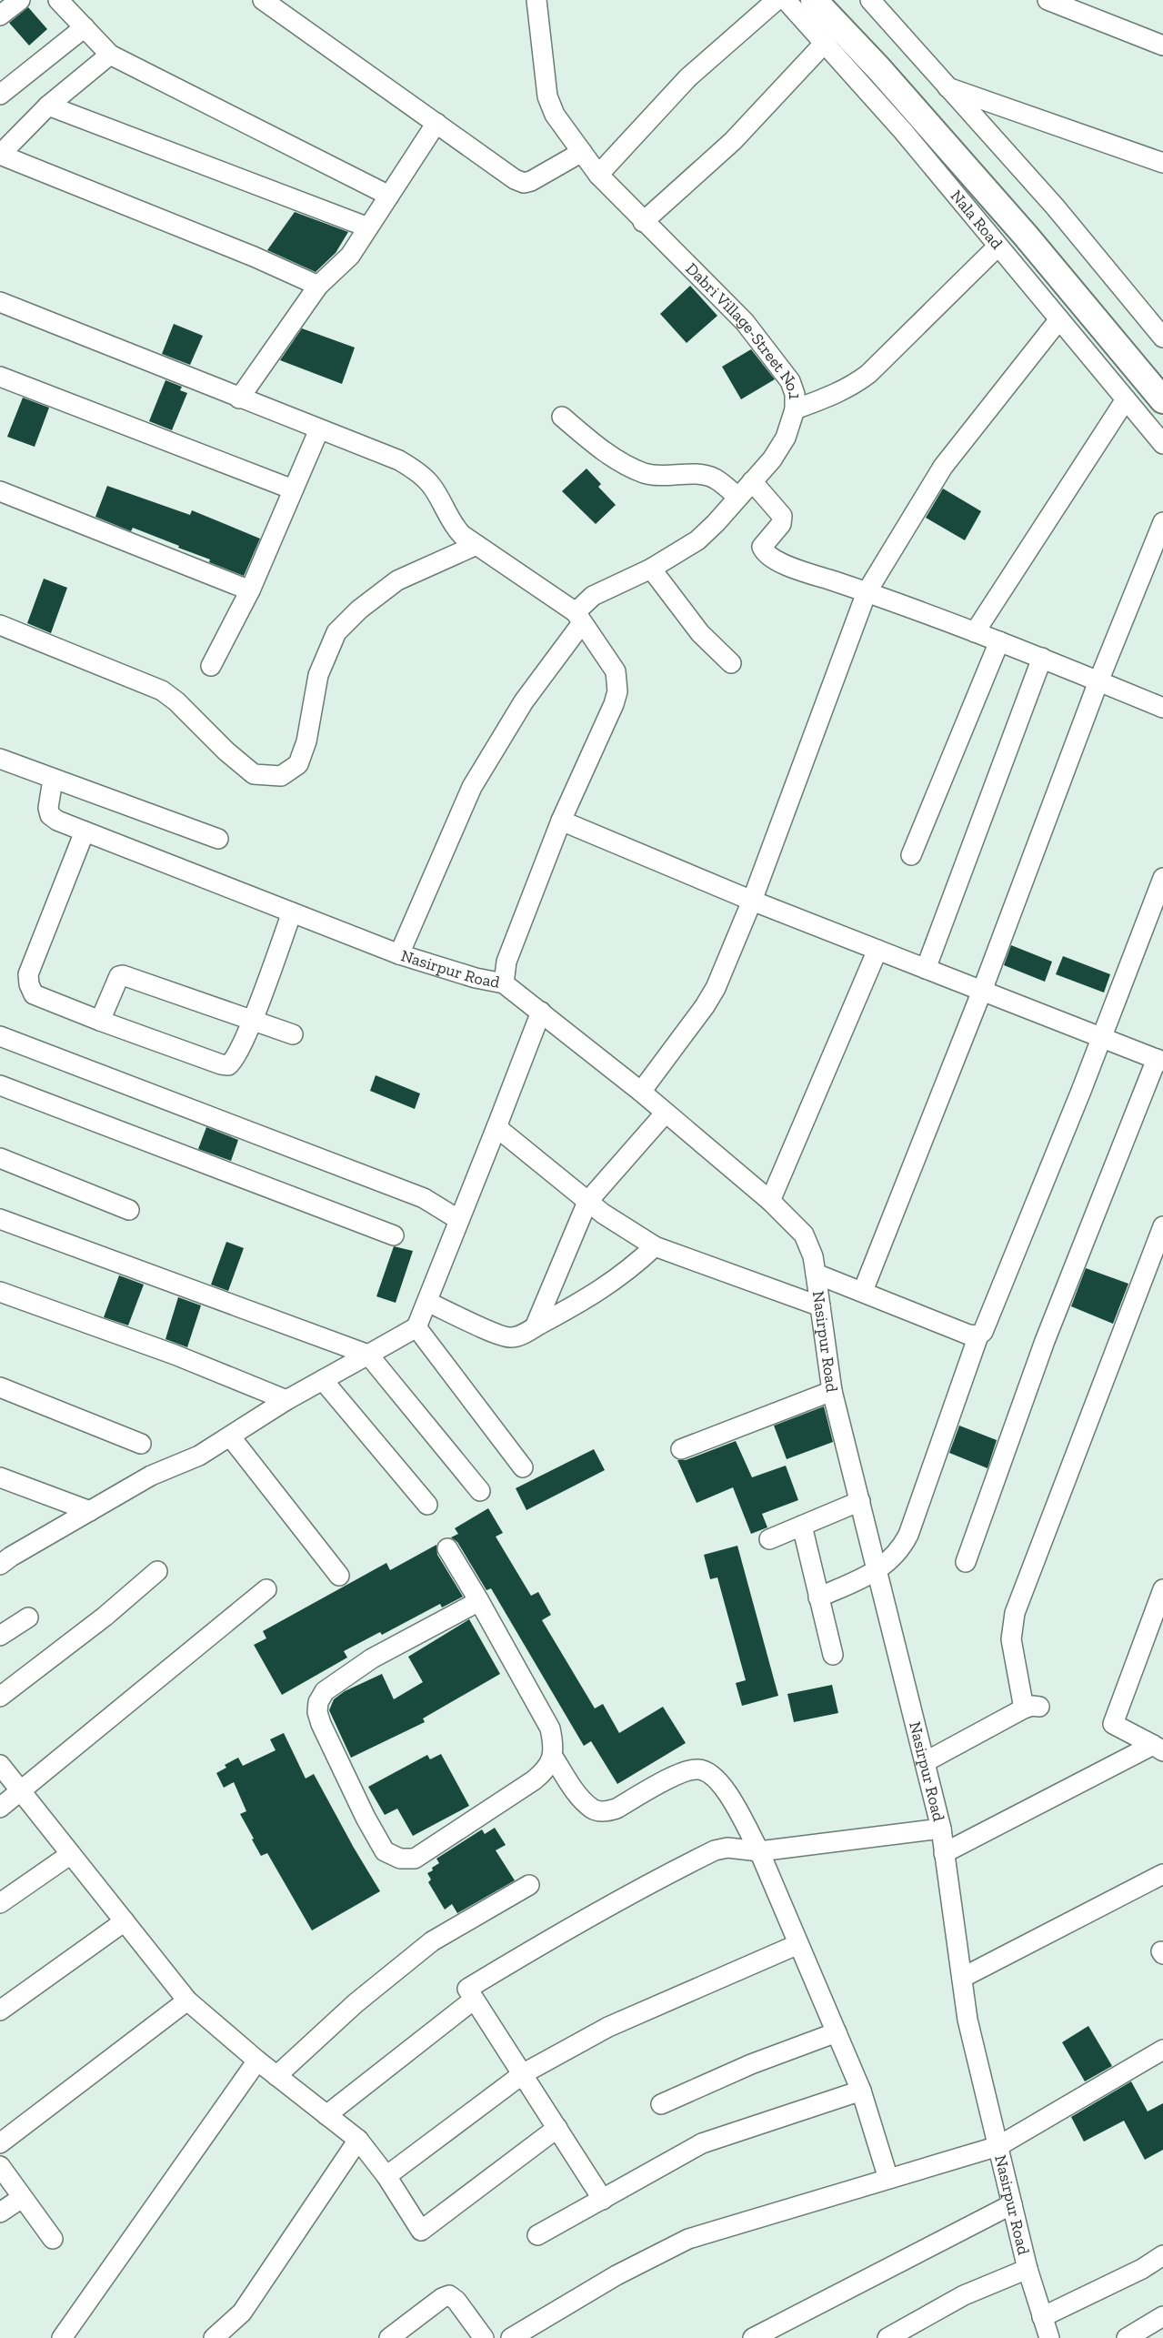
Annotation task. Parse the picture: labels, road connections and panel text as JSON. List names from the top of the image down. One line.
{"streets":{"street":["Nala Road","Dabri Village-Street No.1","Nasirpur Road"]},"crossings":[["Dabri Village-Street No.1","Nasirpur Road"]]}
